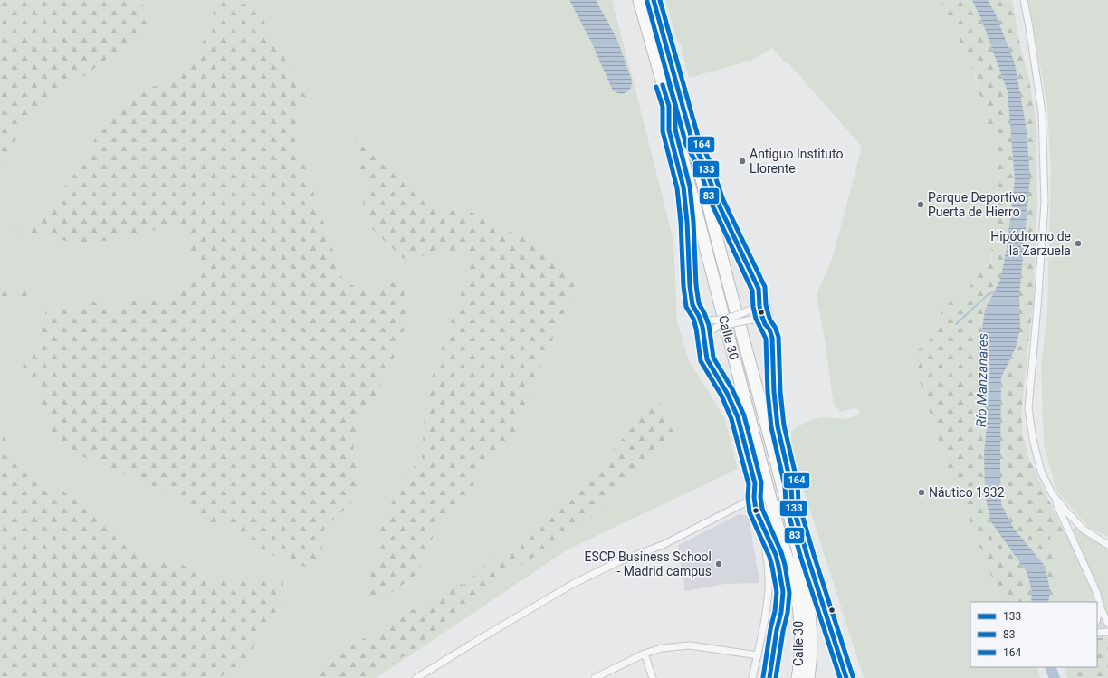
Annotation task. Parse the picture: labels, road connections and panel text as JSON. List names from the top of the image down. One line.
{"streets":{"highway":["Calle 30"]},"water":["Río Manzanares"],"places":["Antiguo Instituto Llorente","Parque Deportivo Puerta de Hierro","Hipódromo de la Zarzuela","Náutico 1932","ESCP Business School - Madrid campus"],"lines":["transit line 133","transit line 164","transit line 83"],"legend":["133","83","164"]}
